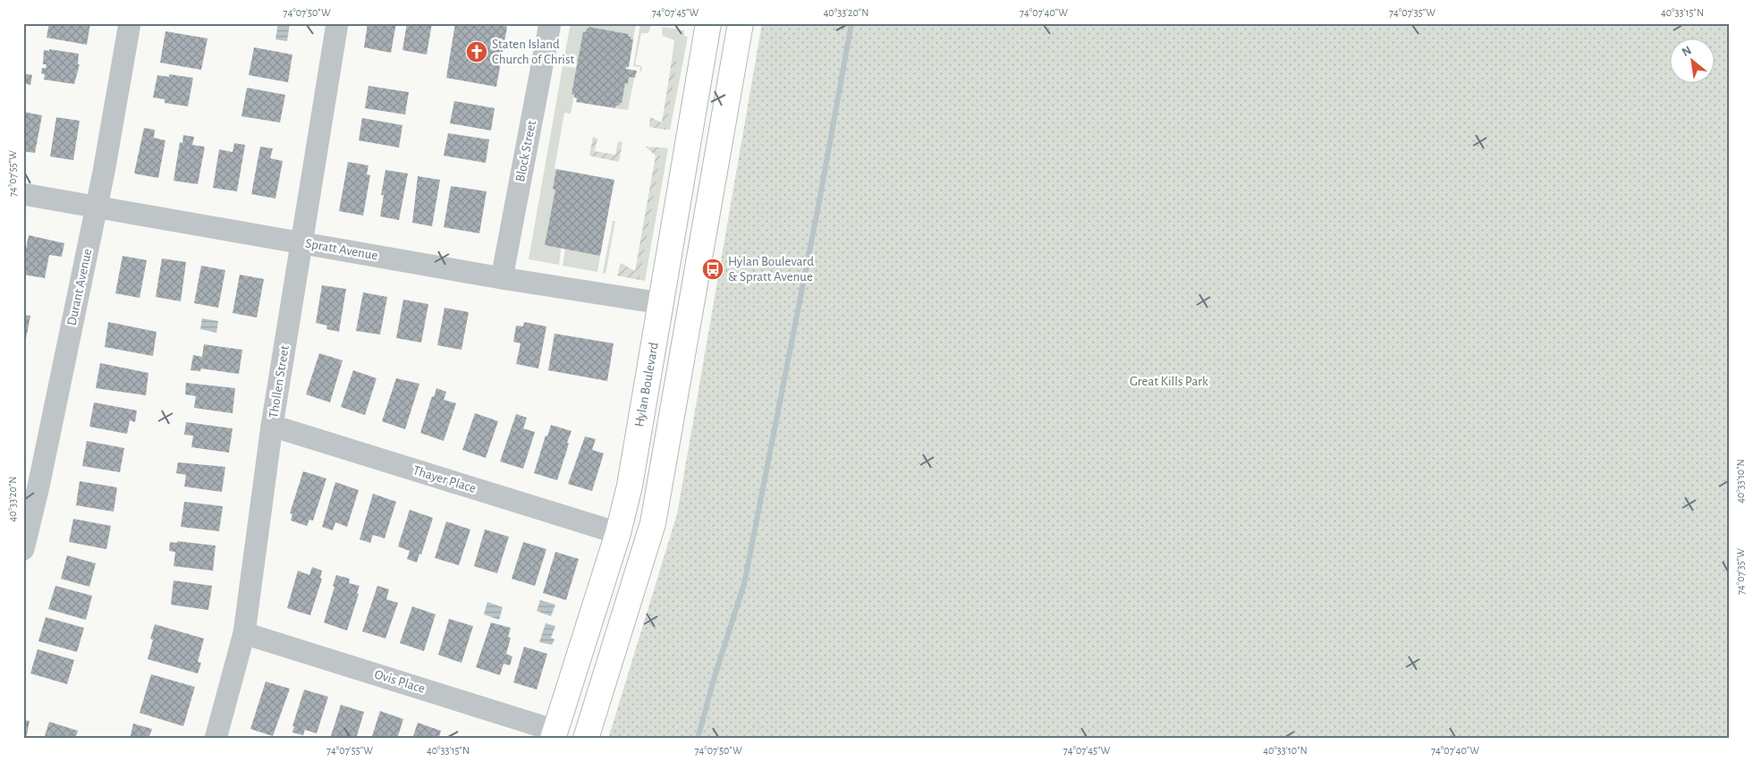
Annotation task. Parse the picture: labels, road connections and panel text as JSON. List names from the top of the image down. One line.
{"streets":{"main road":["Hylan Boulevard"],"street":["Block Street","Spratt Avenue","Durant Avenue","Thollen Street","Thayer Place","Ovis Place"]},"crossings":[["Block Street","Spratt Avenue"],["Spratt Avenue","Durant Avenue"],["Spratt Avenue","Thollen Street"],["Spratt Avenue","Hylan Boulevard"],["Thollen Street","Thayer Place"],["Thollen Street","Ovis Place"],["Hylan Boulevard","Thayer Place"],["Hylan Boulevard","Ovis Place"]],"parks":["Great Kills Park"],"places":{"church":["Staten Island Church of Christ"],"bus stop":["Hylan Boulevard & Spratt Avenue"]},"north":"top left","coordinates":["74°07'50\"W","74°07'45\"W","40°33'20\"N","74°07'40\"W","74°07'35\"W","40°33'15\"N","74°07'55\"W","40°33'10\"N"]}
